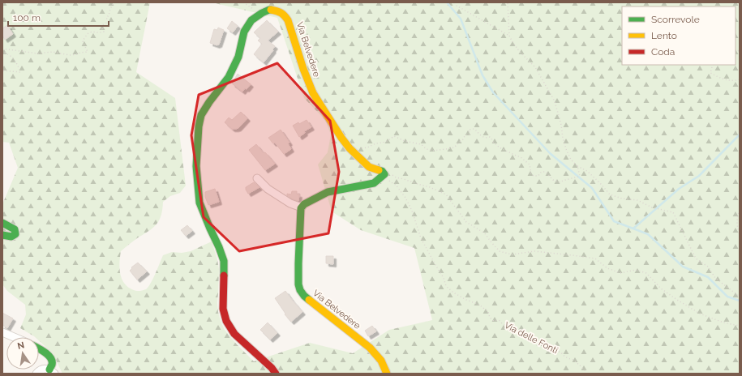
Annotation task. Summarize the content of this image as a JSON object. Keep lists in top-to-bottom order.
{
  "streets": {
    "street": ["Via Belvedere"],
    "path": ["Via delle Fonti"]
  },
  "legend": ["Scorrevole", "Lento", "Coda"],
  "scale_bar": "100 m",
  "north": "top"
}
